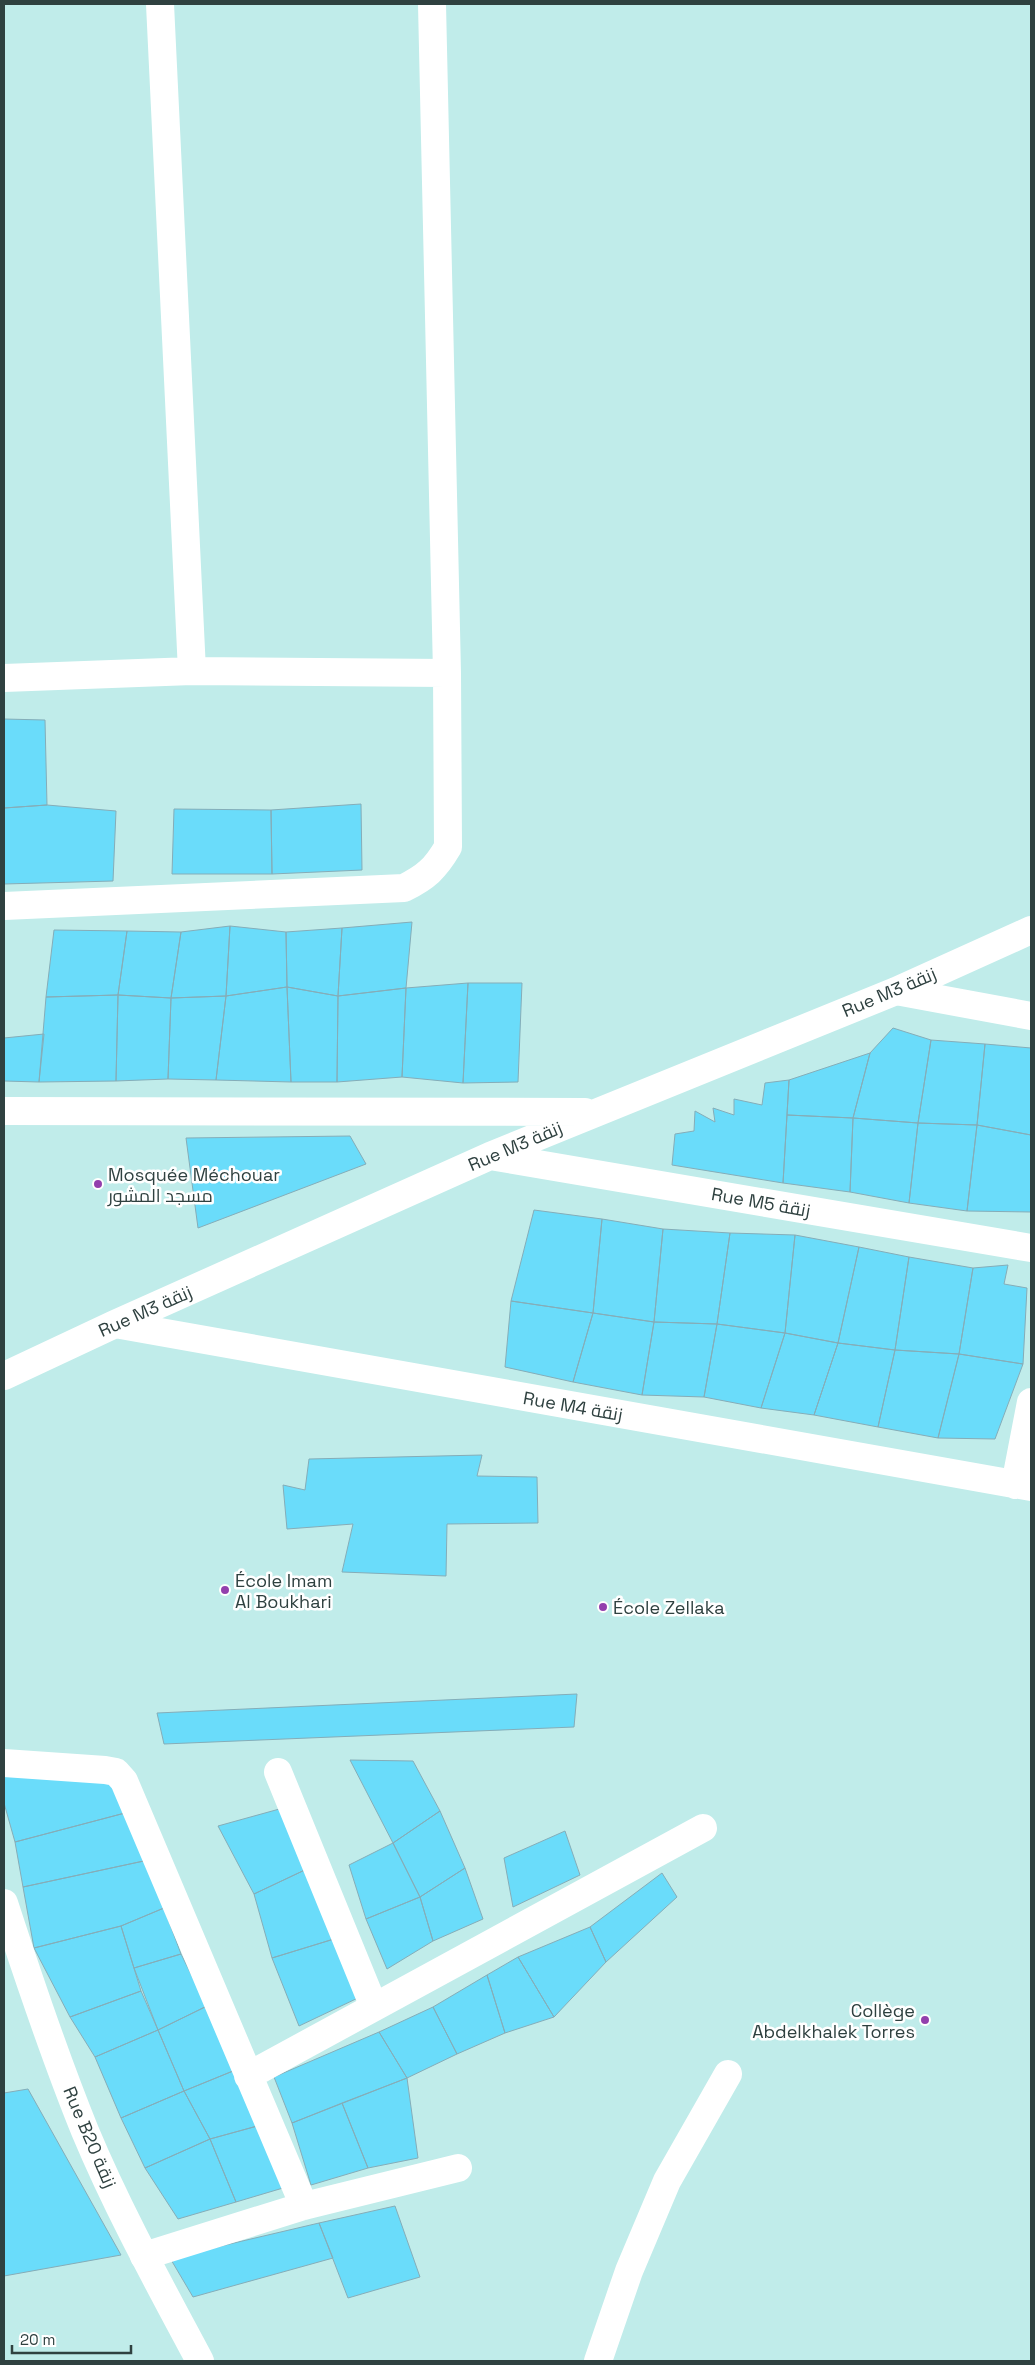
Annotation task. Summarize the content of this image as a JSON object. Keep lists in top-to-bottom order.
{
  "streets": {
    "street": [
      "Rue M3 زنقة",
      "Rue M5 زنقة",
      "Rue M4 زنقة",
      "Rue B20 زنقة"
    ]
  },
  "crossings": [
    ["Rue M3 زنقة", "Rue M5 زنقة"],
    ["Rue M3 زنقة", "Rue M4 زنقة"]
  ],
  "places": [
    "Mosquée Méchouar مسجد المشور",
    "École Imam Al Boukhari",
    "École Zellaka",
    "Collège Abdelkhalek Torres"
  ],
  "scale_bar": "20 m"
}
